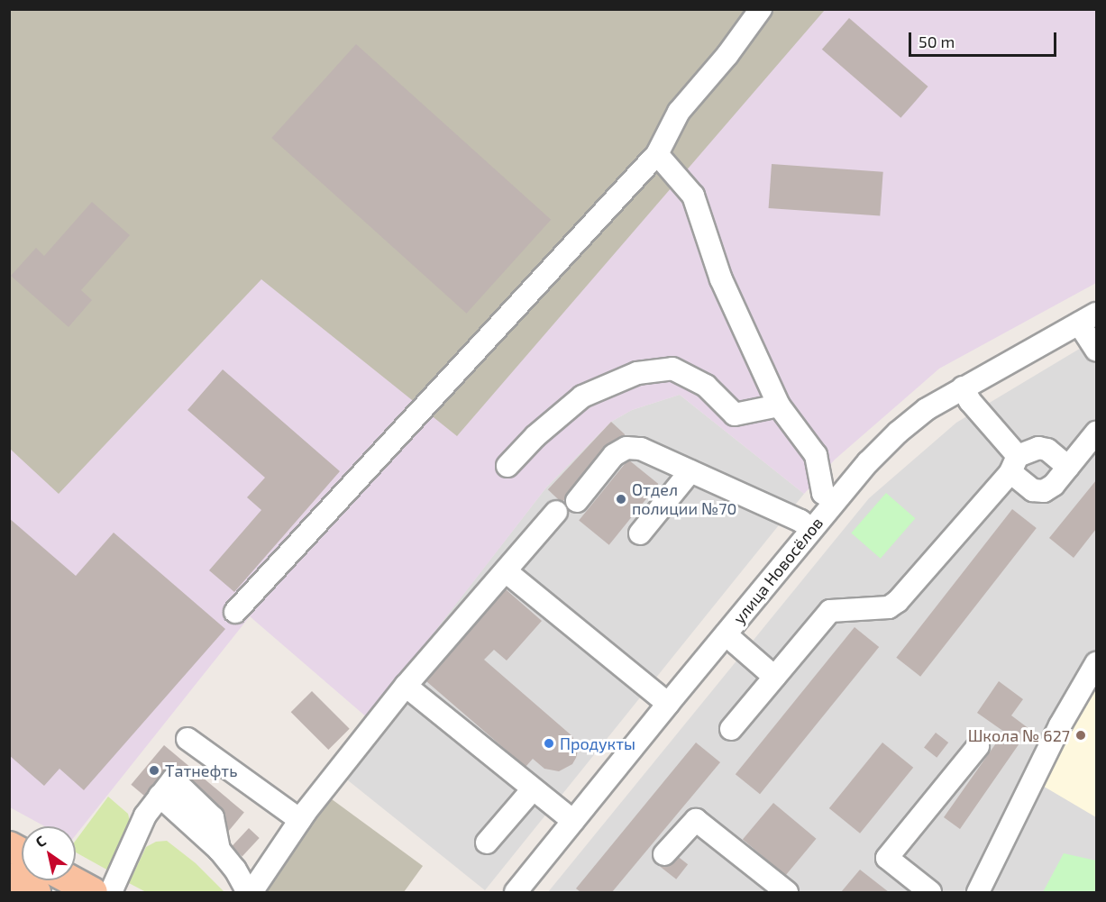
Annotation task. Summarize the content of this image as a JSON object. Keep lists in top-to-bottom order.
{
  "streets": {
    "street": ["улица Новосёлов"]
  },
  "places": [
    "Отдел полиции №70",
    "Школа № 627",
    "Продукты",
    "Татнефть"
  ],
  "scale_bar": "50 m",
  "north": "top left"
}
